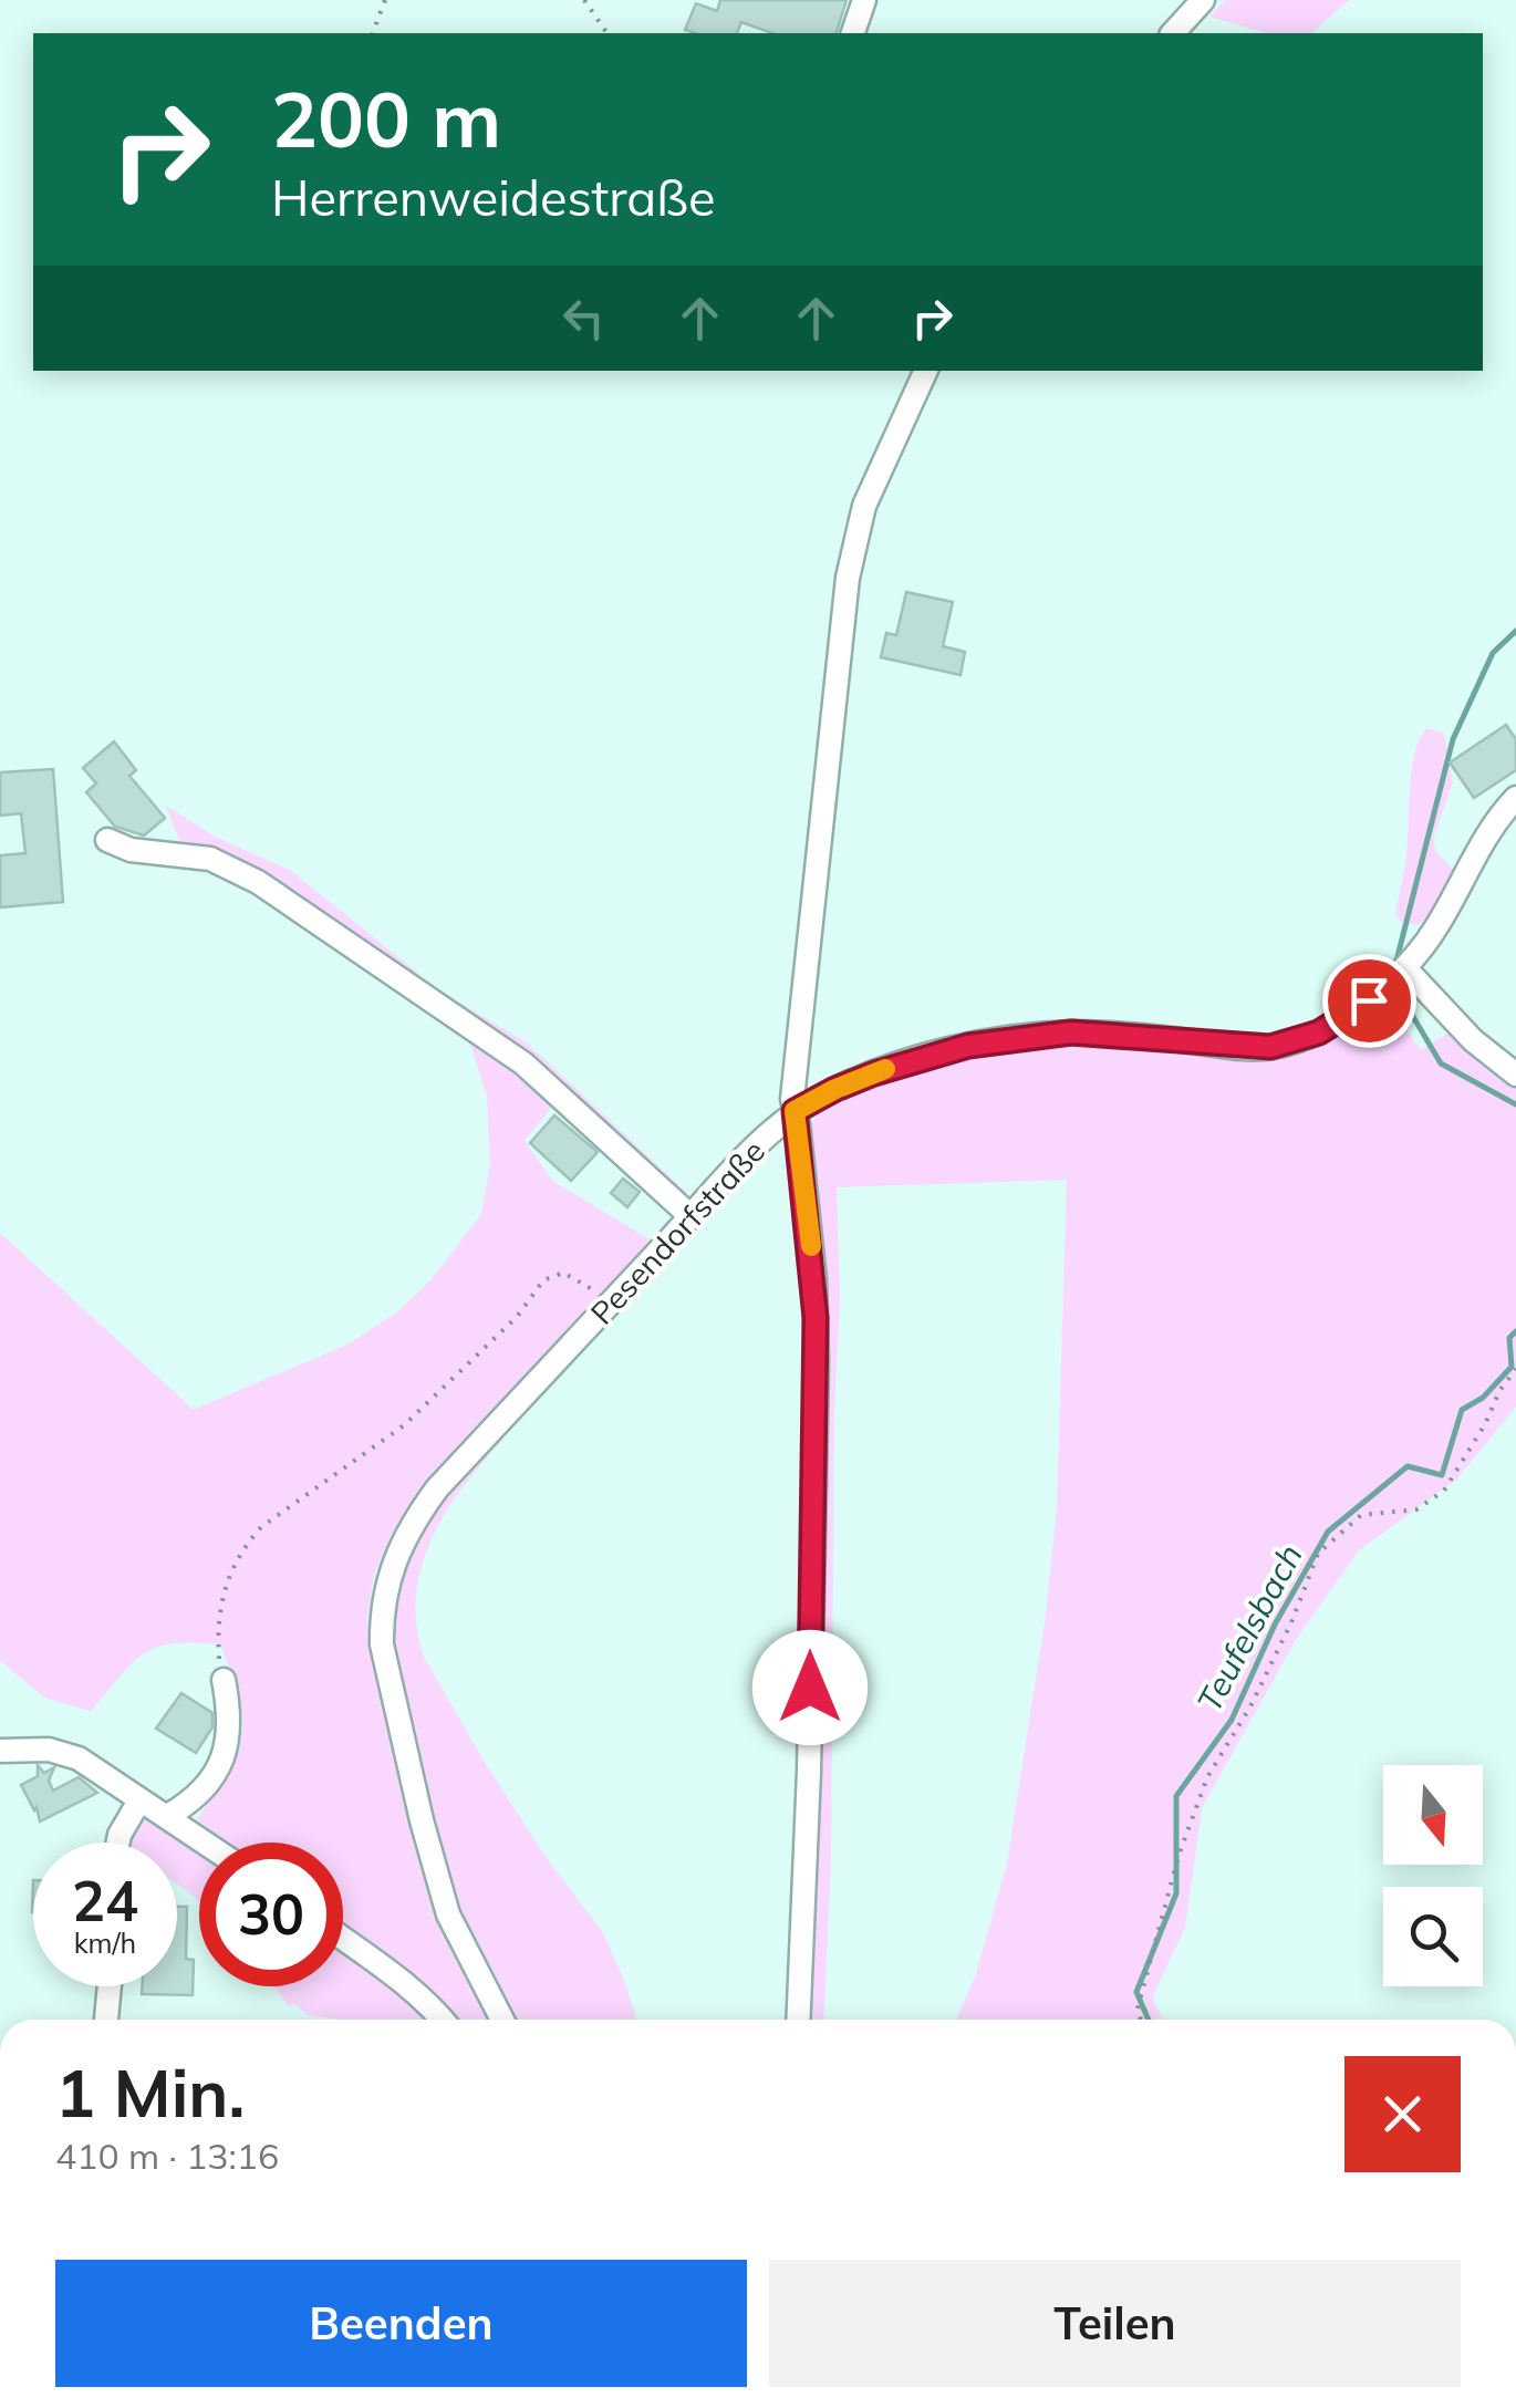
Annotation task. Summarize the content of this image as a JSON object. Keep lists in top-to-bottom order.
{
  "streets": {
    "street": ["Pesendorfstraße"]
  },
  "water": ["Teufelsbach"],
  "north": "bottom",
  "page": {
    "turn": ["200 m", "Herrenweidestraße"],
    "speed": "24 km/h",
    "limit": "30",
    "heading": ["1 Min.", "410 m · 13:16"],
    "buttons": ["Beenden", "Teilen"]
  }
}
